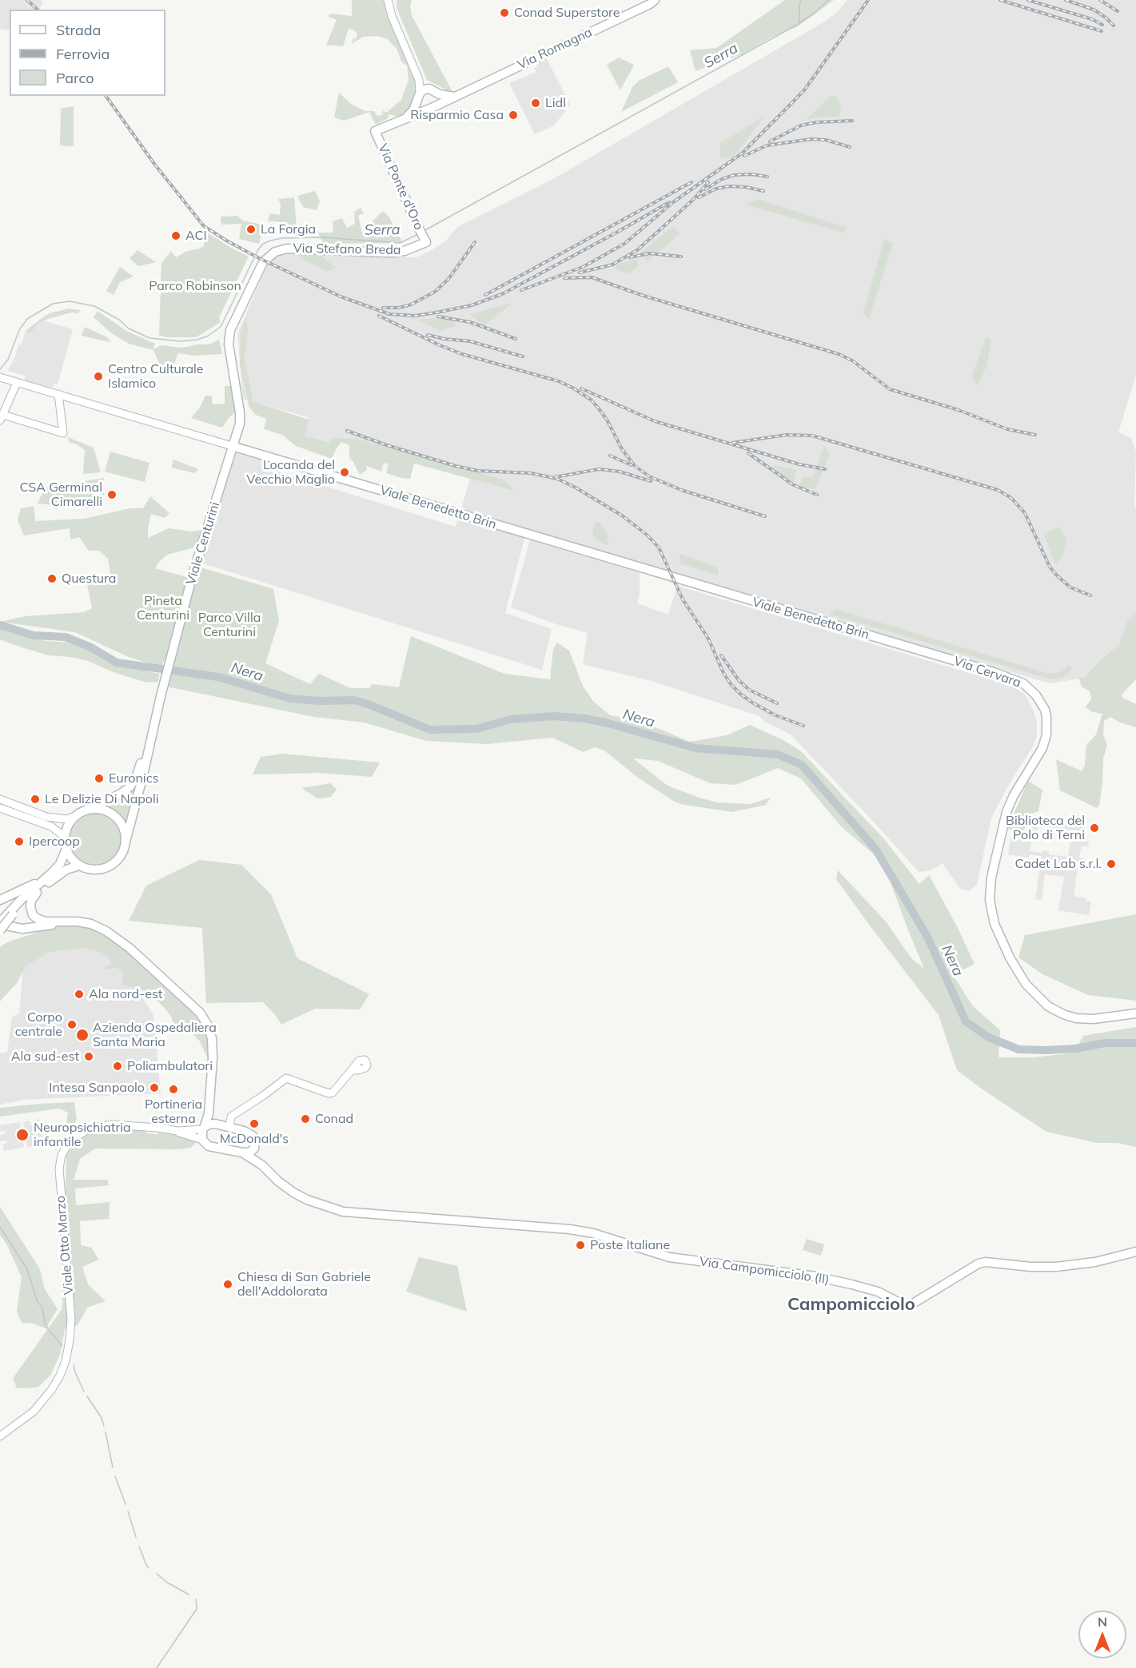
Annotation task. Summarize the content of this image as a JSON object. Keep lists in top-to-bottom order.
{
  "streets": {
    "main road": [
      "Via Romagna",
      "Via Ponte d'Oro",
      "Via Stefano Breda",
      "Viale Benedetto Brin",
      "Viale Centurini",
      "Via Cervara",
      "Via Campomicciolo (II)"
    ],
    "street": ["Viale Otto Marzo"]
  },
  "crossings": [
    ["Via Romagna", "Via Ponte d'Oro"],
    ["Via Ponte d'Oro", "Via Stefano Breda"],
    ["Via Stefano Breda", "Viale Benedetto Brin"],
    ["Via Stefano Breda", "Viale Centurini"],
    ["Viale Benedetto Brin", "Viale Centurini"],
    ["Viale Benedetto Brin", "Via Cervara"]
  ],
  "districts": ["Campomicciolo"],
  "water": ["Serra", "Nera"],
  "parks": ["Parco Robinson", "Pineta Centurini", "Parco Villa Centurini"],
  "places": [
    "Conad Superstore",
    "Lidl",
    "Risparmio Casa",
    "La Forgia",
    "ACI",
    "Centro Culturale Islamico",
    "Locanda del Vecchio Maglio",
    "CSA Germinal Cimarelli",
    "Questura",
    "Euronics",
    "Le Delizie Di Napoli",
    "Biblioteca del Polo di Terni",
    "Ipercoop",
    "Cadet Lab s.r.l.",
    "Ala nord-est",
    "Corpo centrale",
    "Azienda Ospedaliera Santa Maria",
    "Ala sud-est",
    "Poliambulatori",
    "Intesa Sanpaolo",
    "Portineria esterna",
    "Conad",
    "McDonald's",
    "Neuropsichiatria infantile",
    "Poste Italiane",
    "Chiesa di San Gabriele dell'Addolorata"
  ],
  "legend": ["Strada", "Ferrovia", "Parco"],
  "north": "top"
}
